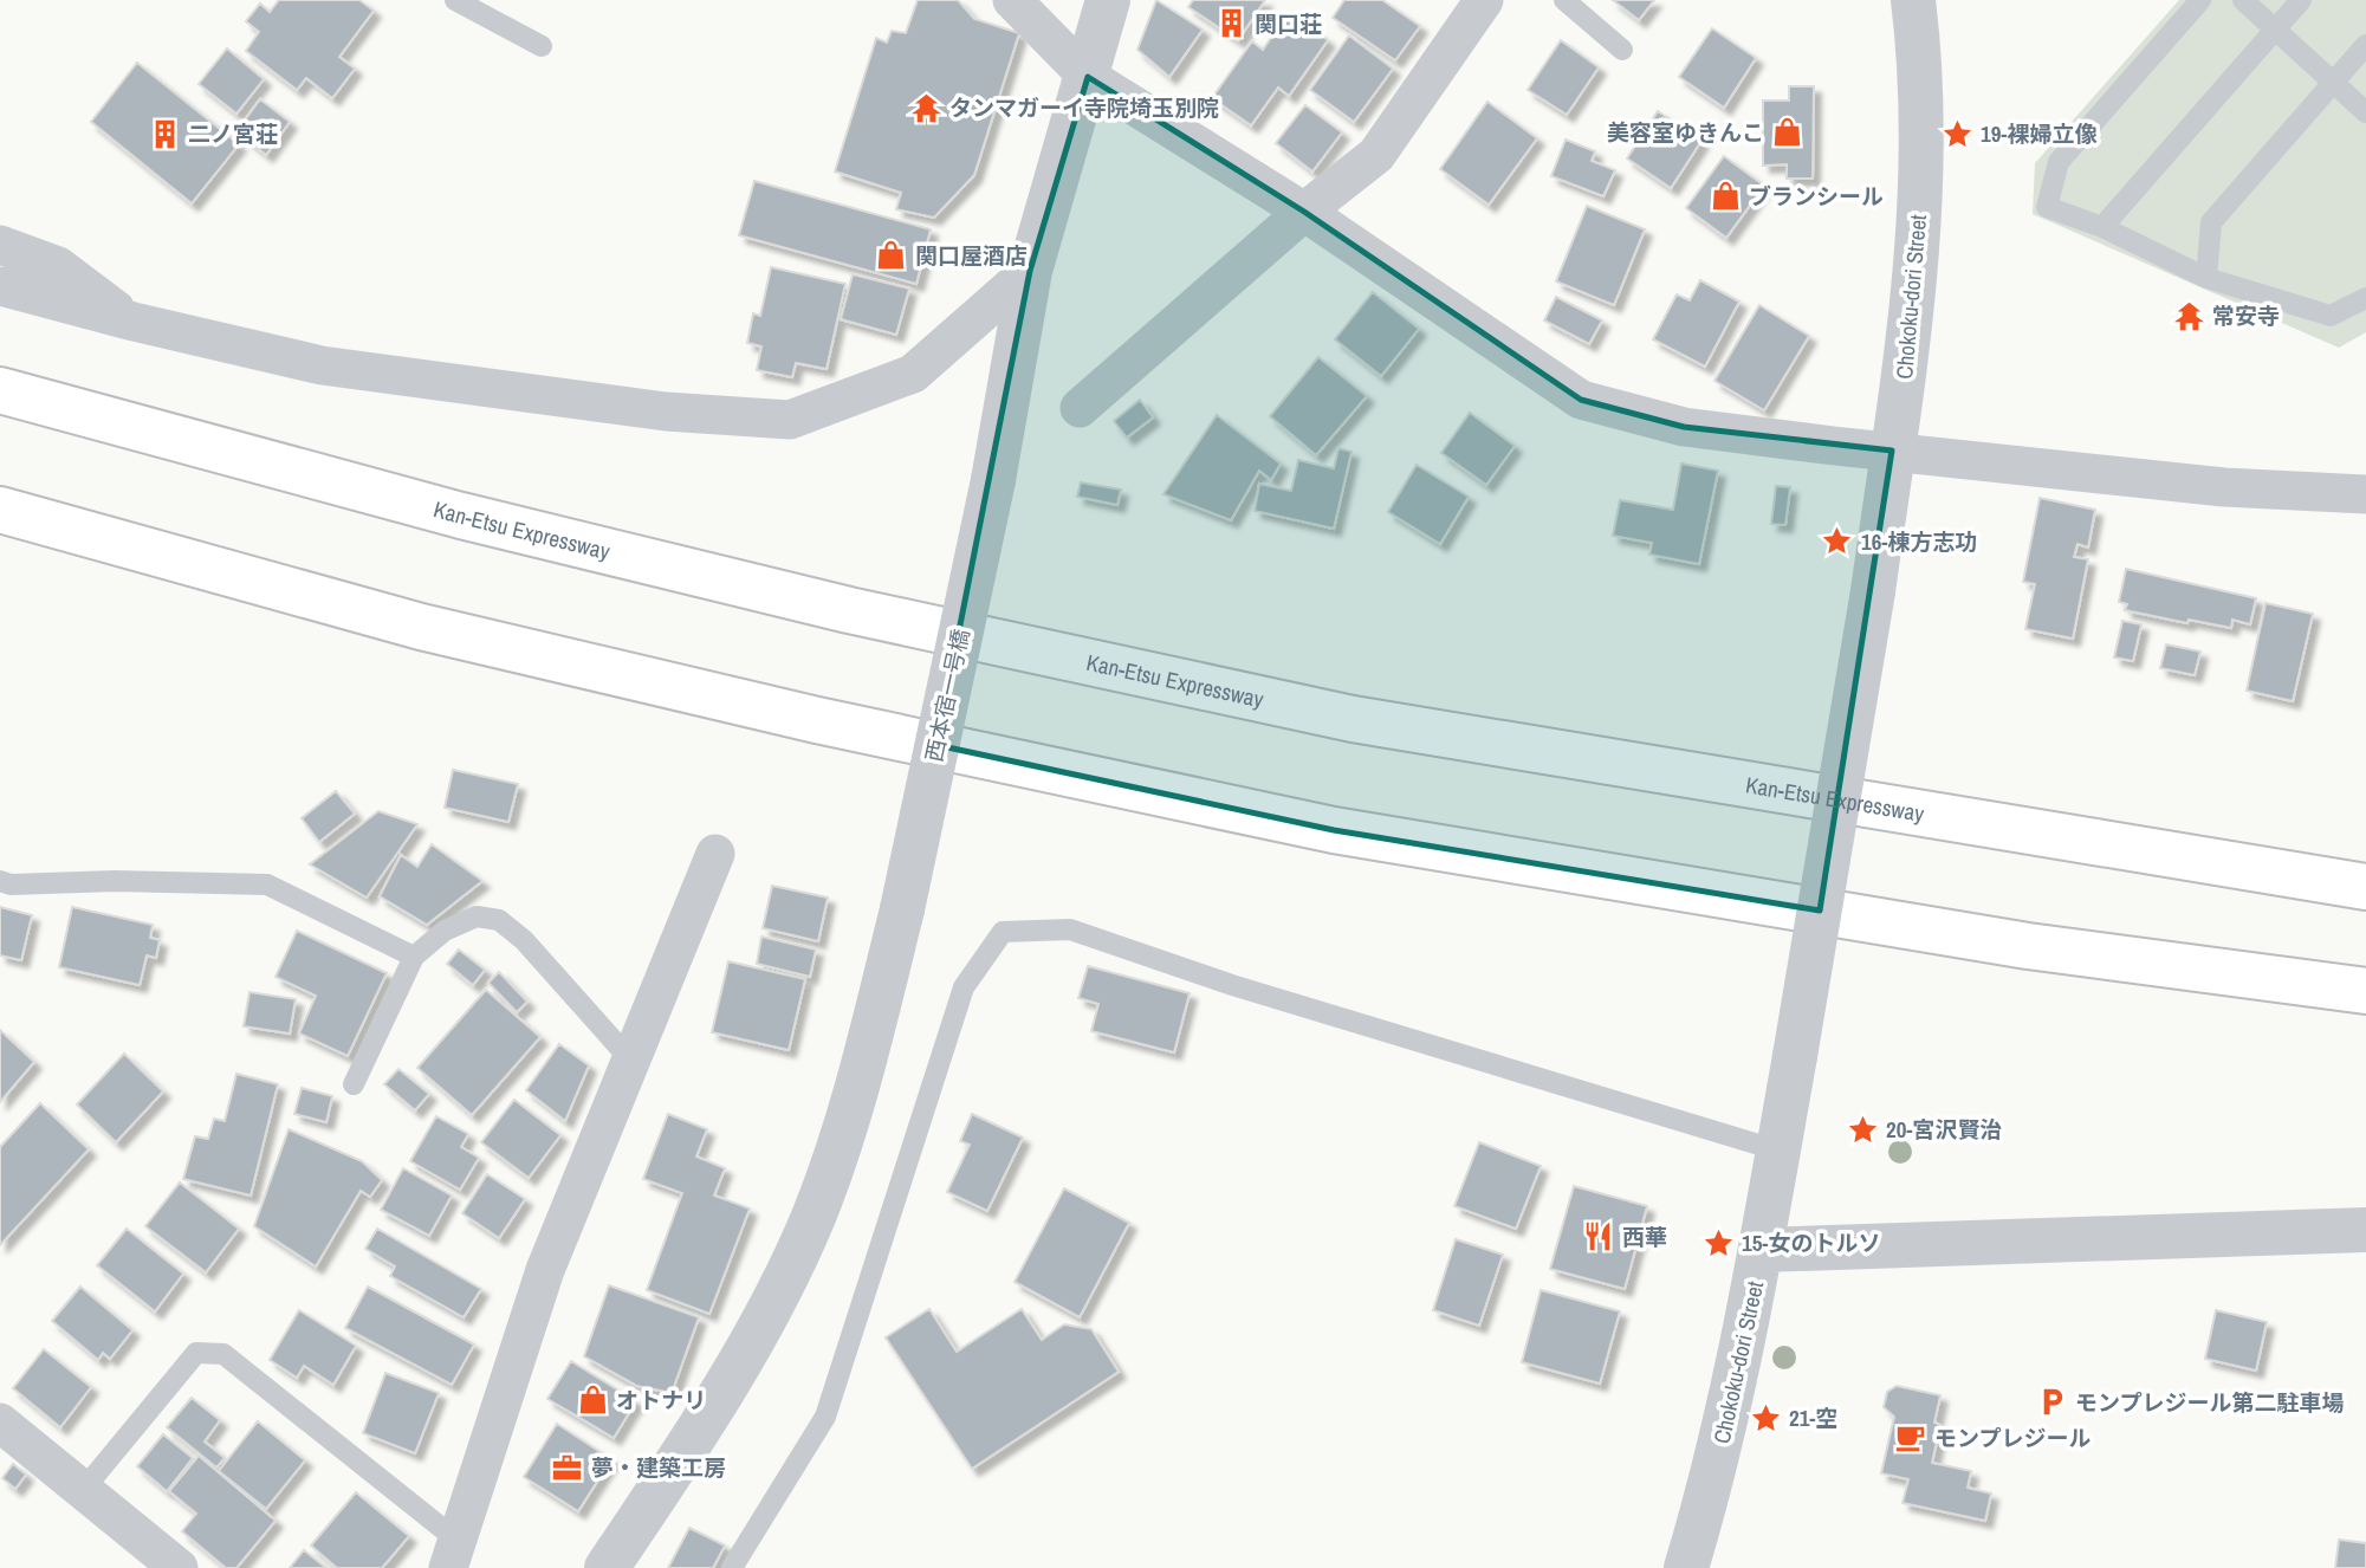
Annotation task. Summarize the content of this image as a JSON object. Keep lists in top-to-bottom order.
{
  "streets": {
    "highway": ["Kan-Etsu Expressway"],
    "street": ["Chokoku-dori Street", "西本宿一号橋"]
  },
  "places": {
    "building": ["関口荘", "二ノ宮荘"],
    "temple": ["タンマガーイ寺院埼玉別院", "常安寺"],
    "shop": [
      "美容室ゆきんこ",
      "ブランシール",
      "関口屋酒店",
      "オトナリ"
    ],
    "place": [
      "19-裸婦立像",
      "16-棟方志功",
      "20-宮沢賢治",
      "15-女のトルソ",
      "21-空"
    ],
    "restaurant": ["西華"],
    "parking": ["モンプレジール第二駐車場"],
    "cafe": ["モンプレジール"],
    "office": ["夢・建築工房"]
  }
}
